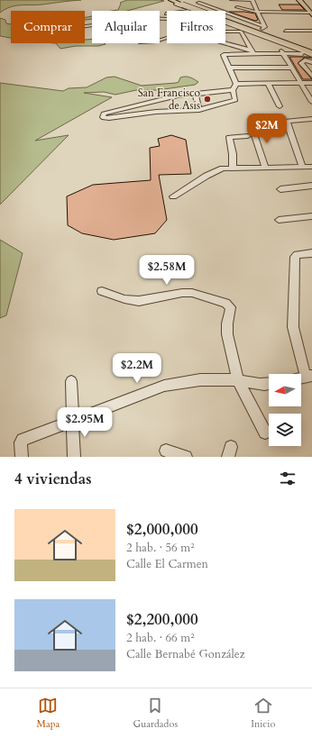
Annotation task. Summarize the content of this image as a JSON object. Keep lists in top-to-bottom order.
{
  "places": ["San Francisco de Asis"],
  "north": "left",
  "page": {
    "chip": ["Comprar", "Alquilar", "Filtros"],
    "price": [
      "$2M",
      "$2.58M",
      "$2.2M",
      "$2.95M"
    ],
    "heading": "4 viviendas",
    "list": [
      {
        "name": "$2,000,000",
        "note": "2 hab. · 56 m² · Calle El Carmen"
      },
      {
        "name": "$2,200,000",
        "note": "2 hab. · 66 m² · Calle Bernabé González"
      }
    ],
    "tabs": ["Mapa", "Guardados", "Inicio"]
  }
}
